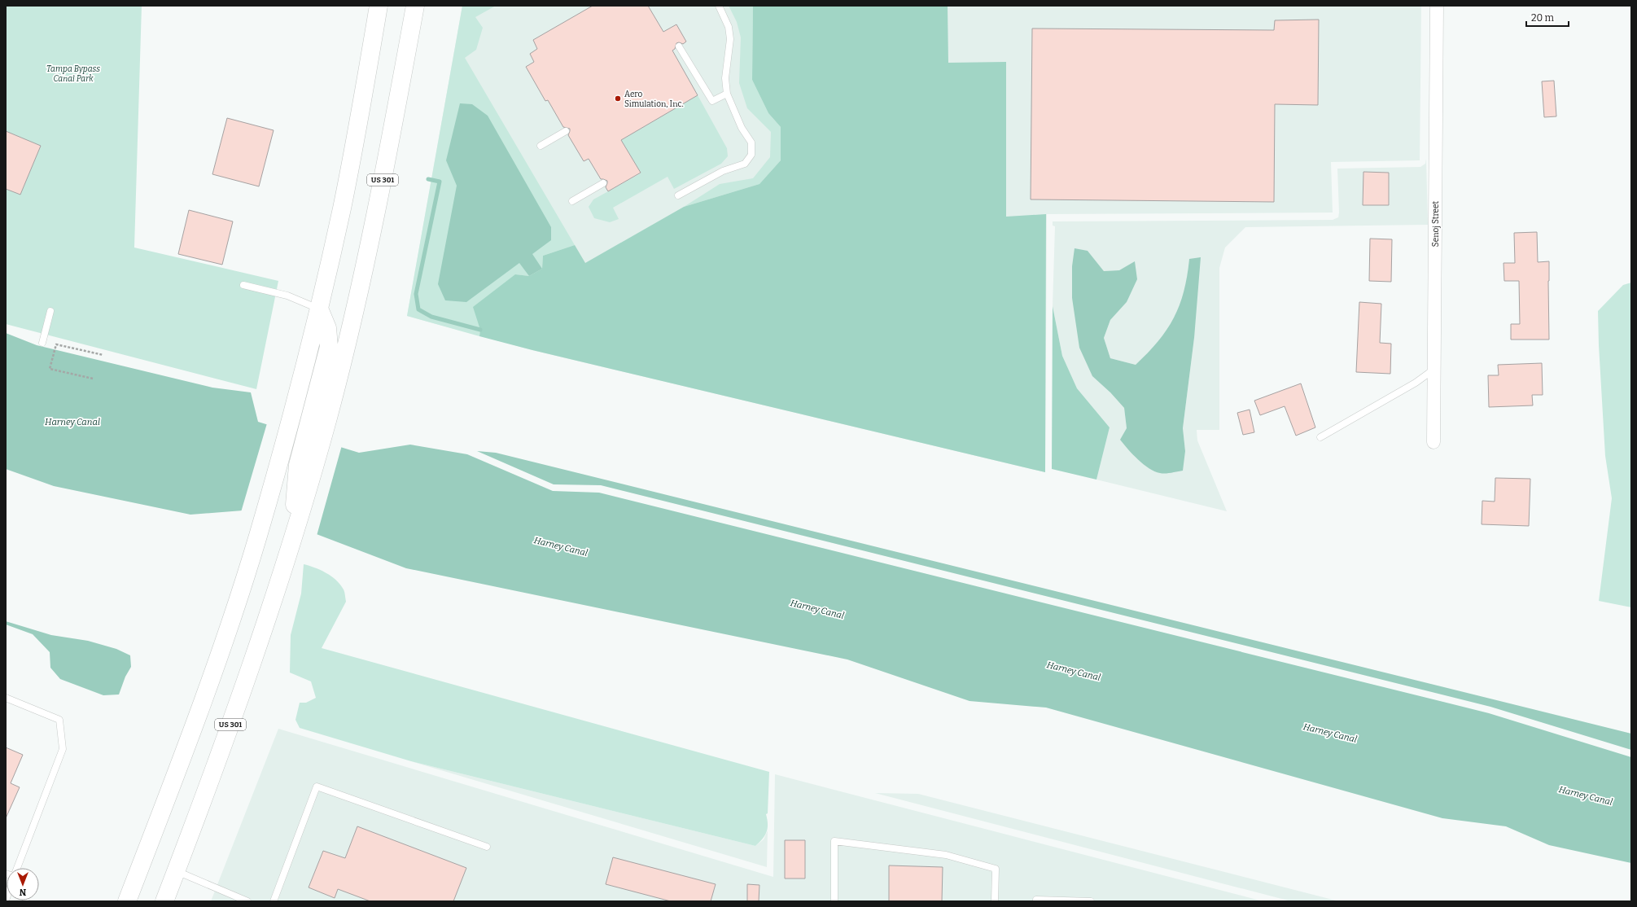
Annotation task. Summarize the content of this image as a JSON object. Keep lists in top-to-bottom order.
{
  "streets": {
    "main road": ["US 301"],
    "street": ["Senoj Street"]
  },
  "water": ["Harney Canal"],
  "parks": ["Tampa Bypass Canal Park"],
  "places": ["Aero Simulation, Inc."],
  "scale_bar": "20 m",
  "north": "bottom"
}
